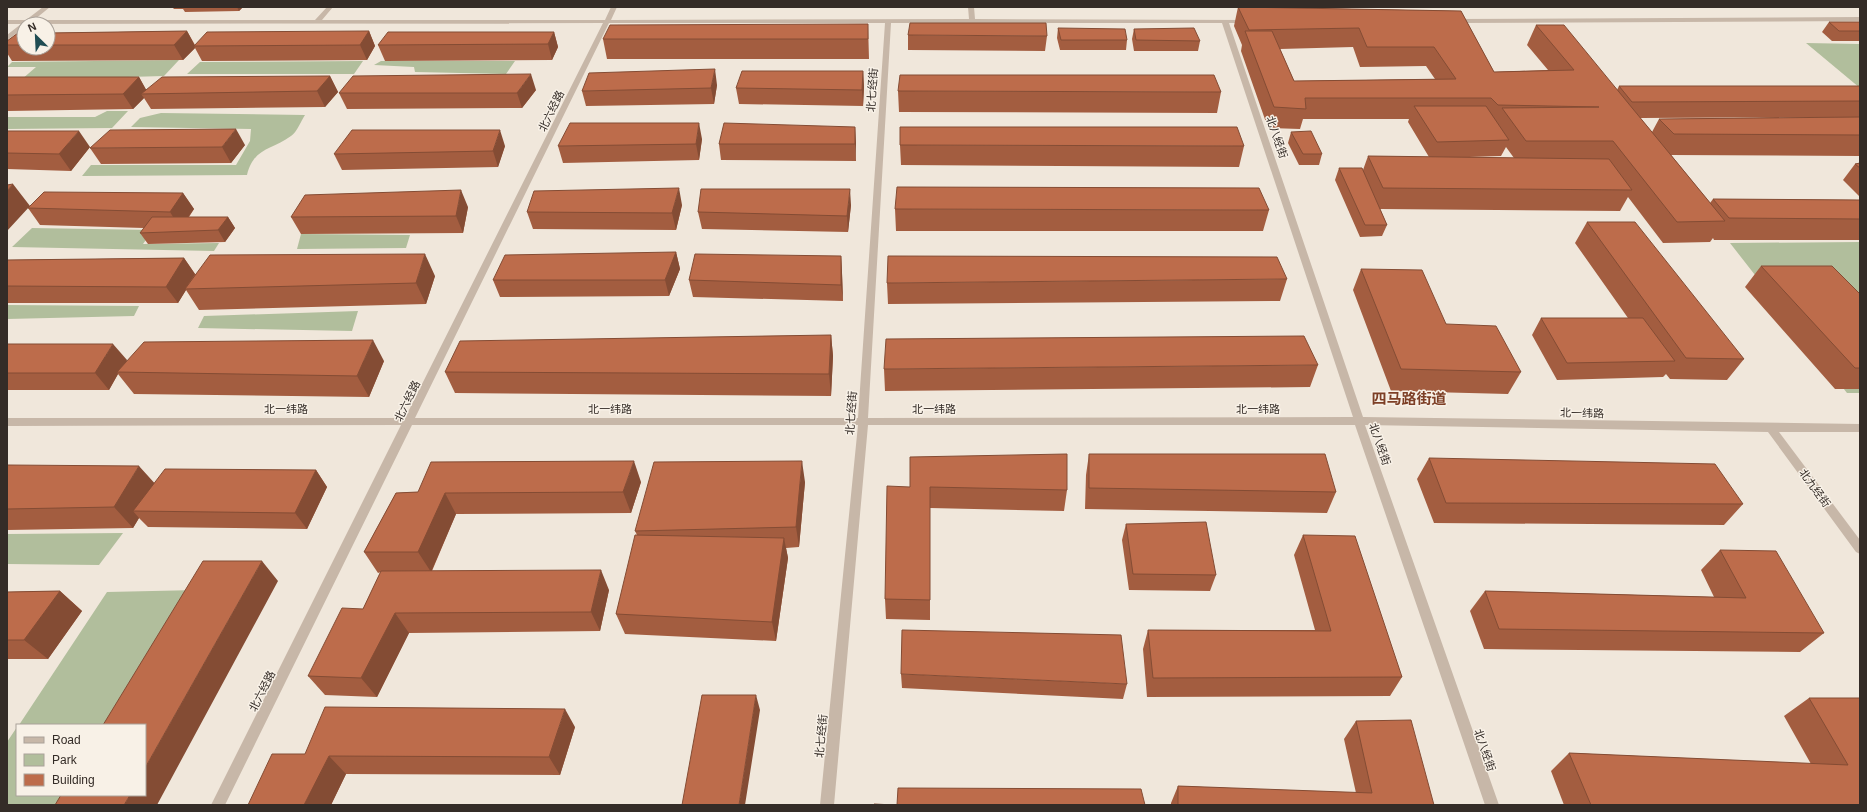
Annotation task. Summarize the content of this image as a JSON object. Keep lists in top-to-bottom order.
{
  "streets": {
    "street": [
      "北七经街",
      "北六经路",
      "北八经街",
      "北一纬路",
      "北九经街"
    ]
  },
  "crossings": [
    ["北七经街", "北一纬路"],
    ["北六经路", "北一纬路"],
    ["北八经街", "北一纬路"],
    ["北一纬路", "北九经街"]
  ],
  "districts": ["四马路街道"],
  "legend": ["Road", "Park", "Building"],
  "north": "top left"
}
